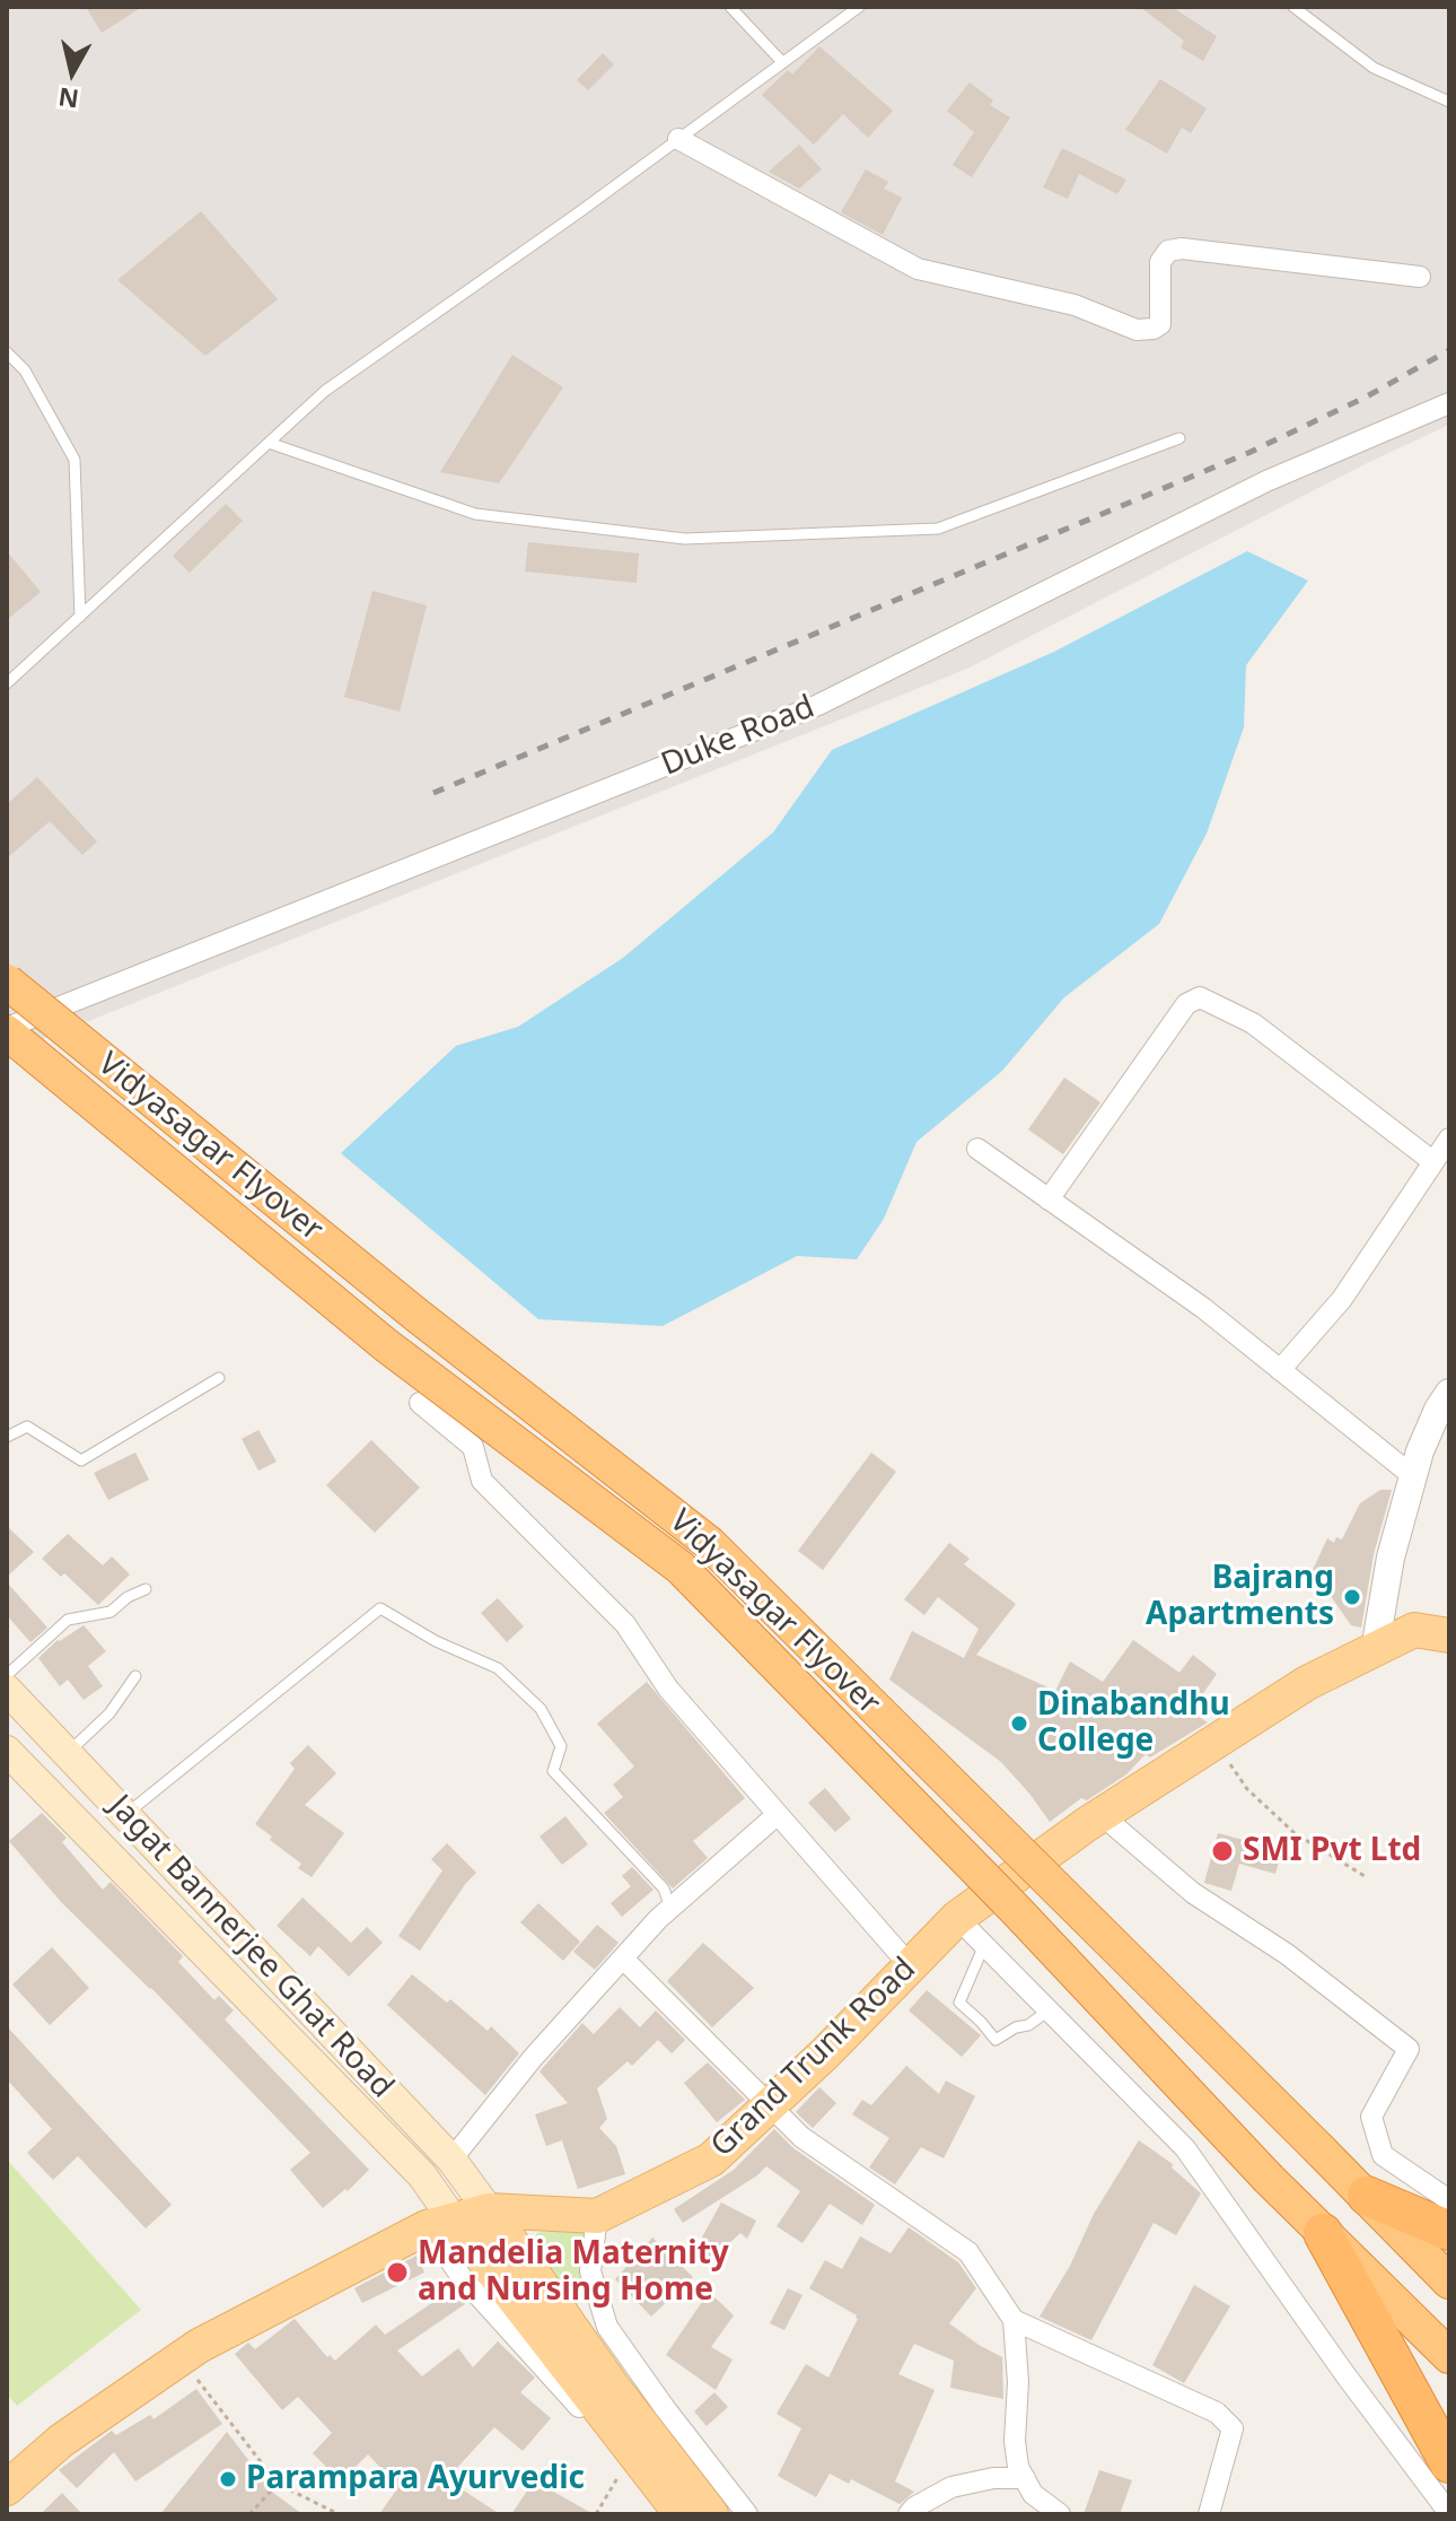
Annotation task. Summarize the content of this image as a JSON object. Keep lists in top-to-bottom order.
{
  "streets": {
    "highway": ["Vidyasagar Flyover"],
    "main road": ["Jagat Bannerjee Ghat Road", "Grand Trunk Road"],
    "street": ["Duke Road"]
  },
  "crossings": [
    ["Duke Road", "Vidyasagar Flyover"],
    ["Jagat Bannerjee Ghat Road", "Grand Trunk Road"]
  ],
  "places": [
    "Bajrang Apartments",
    "Dinabandhu College",
    "SMI Pvt Ltd",
    "Mandelia Maternity and Nursing Home",
    "Parampara Ayurvedic"
  ],
  "north": "bottom"
}
